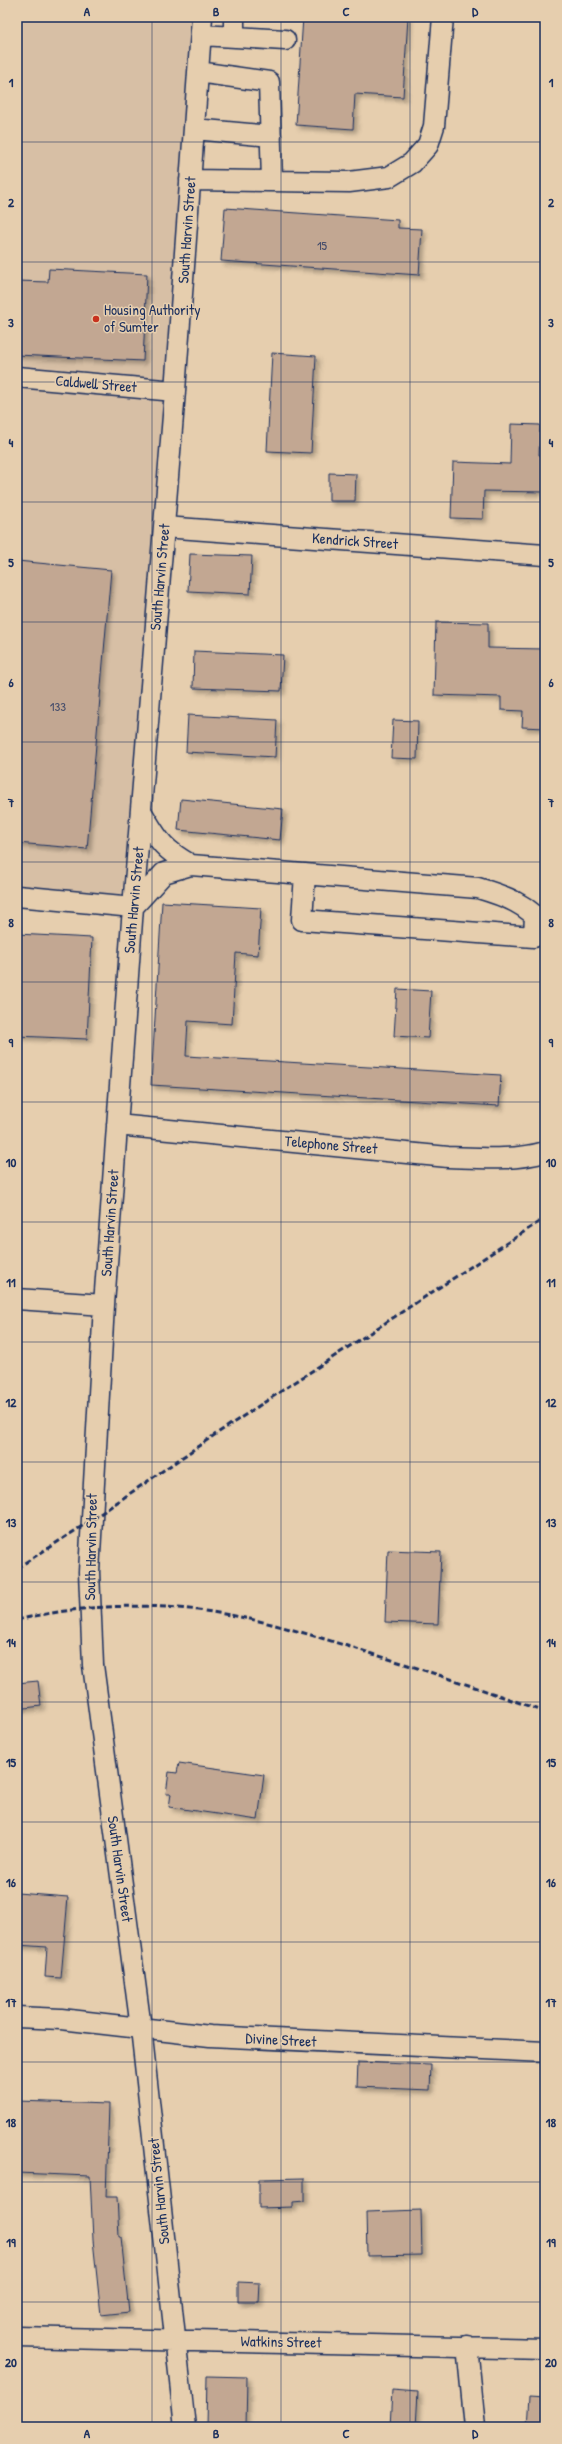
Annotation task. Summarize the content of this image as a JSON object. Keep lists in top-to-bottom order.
{
  "streets": {
    "street": [
      "South Harvin Street",
      "Caldwell Street",
      "Kendrick Street",
      "Telephone Street",
      "Divine Street",
      "Watkins Street"
    ]
  },
  "crossings": [
    ["South Harvin Street", "Caldwell Street"],
    ["South Harvin Street", "Kendrick Street"],
    ["South Harvin Street", "Telephone Street"],
    ["South Harvin Street", "Divine Street"],
    ["South Harvin Street", "Watkins Street"]
  ],
  "places": ["Housing Authority of Sumter"],
  "house_numbers": ["15", "133"],
  "grid": {
    "columns": [
      "A",
      "B",
      "C",
      "D"
    ],
    "rows": [
      "1",
      "2",
      "3",
      "4",
      "5",
      "6",
      "7",
      "8",
      "9",
      "10",
      "11",
      "12",
      "13",
      "14",
      "15",
      "16",
      "17",
      "18",
      "19",
      "20"
    ]
  }
}
